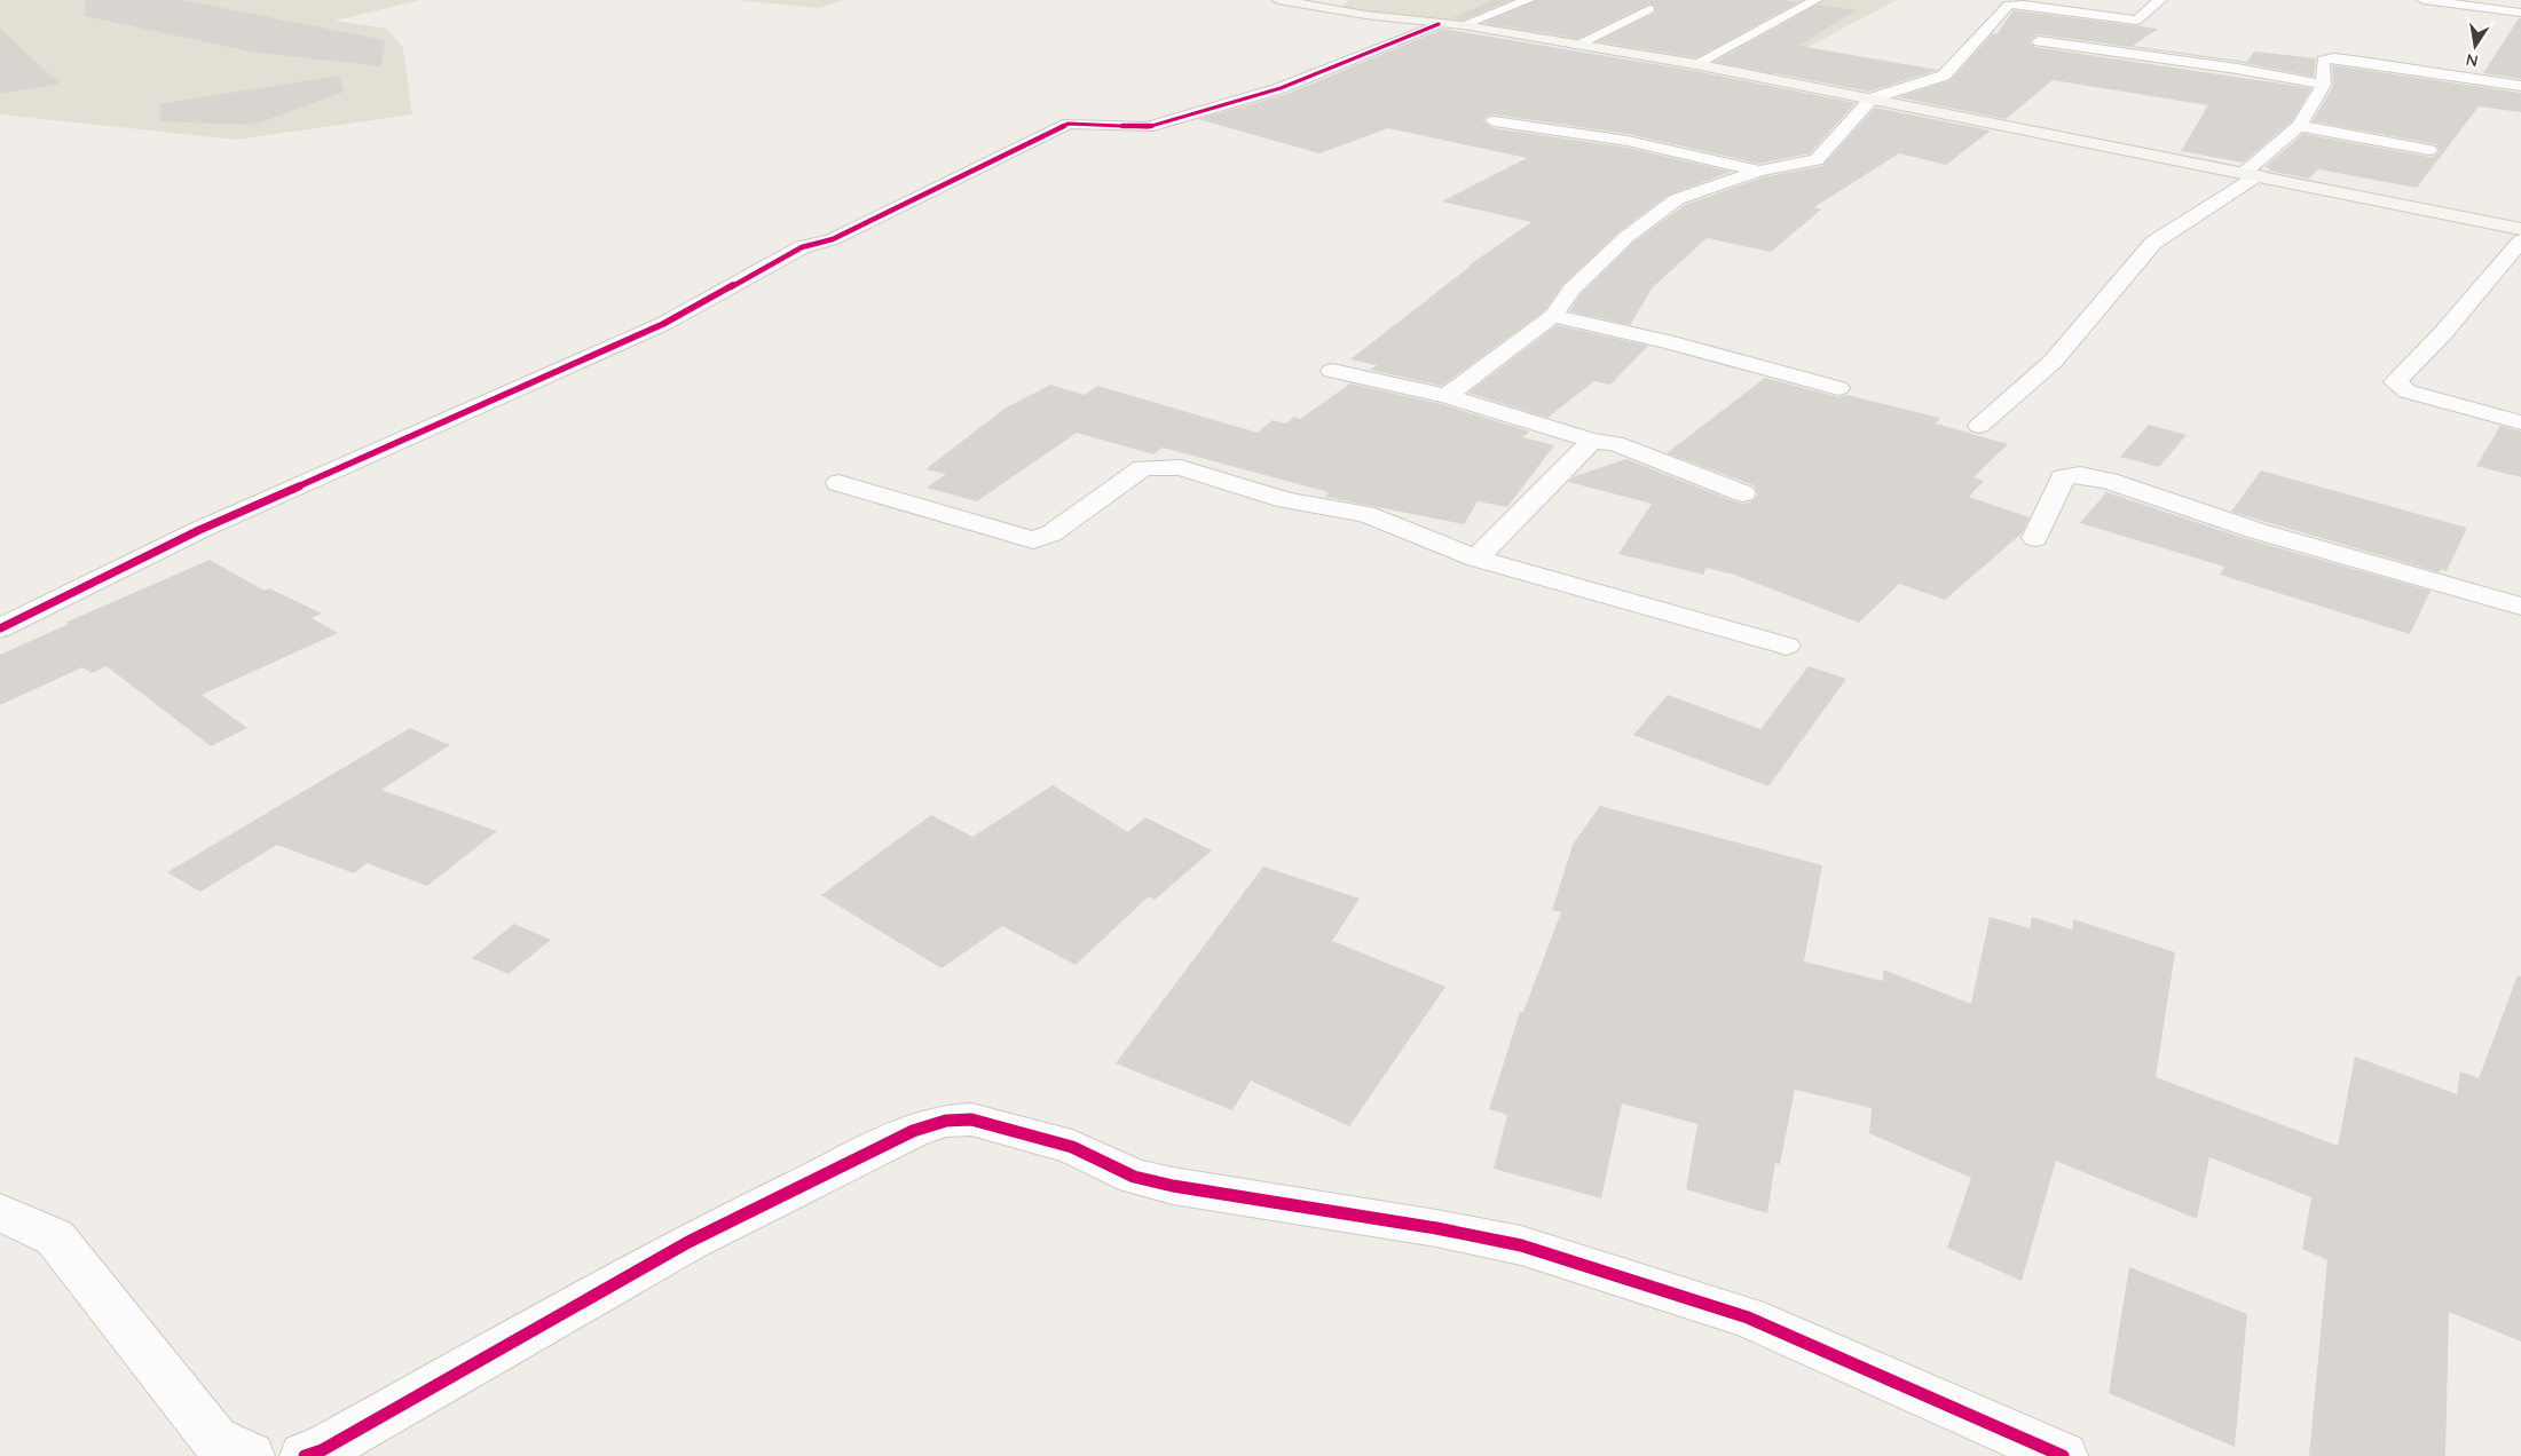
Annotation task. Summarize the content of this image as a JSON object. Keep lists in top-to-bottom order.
{
  "north": "bottom"
}
